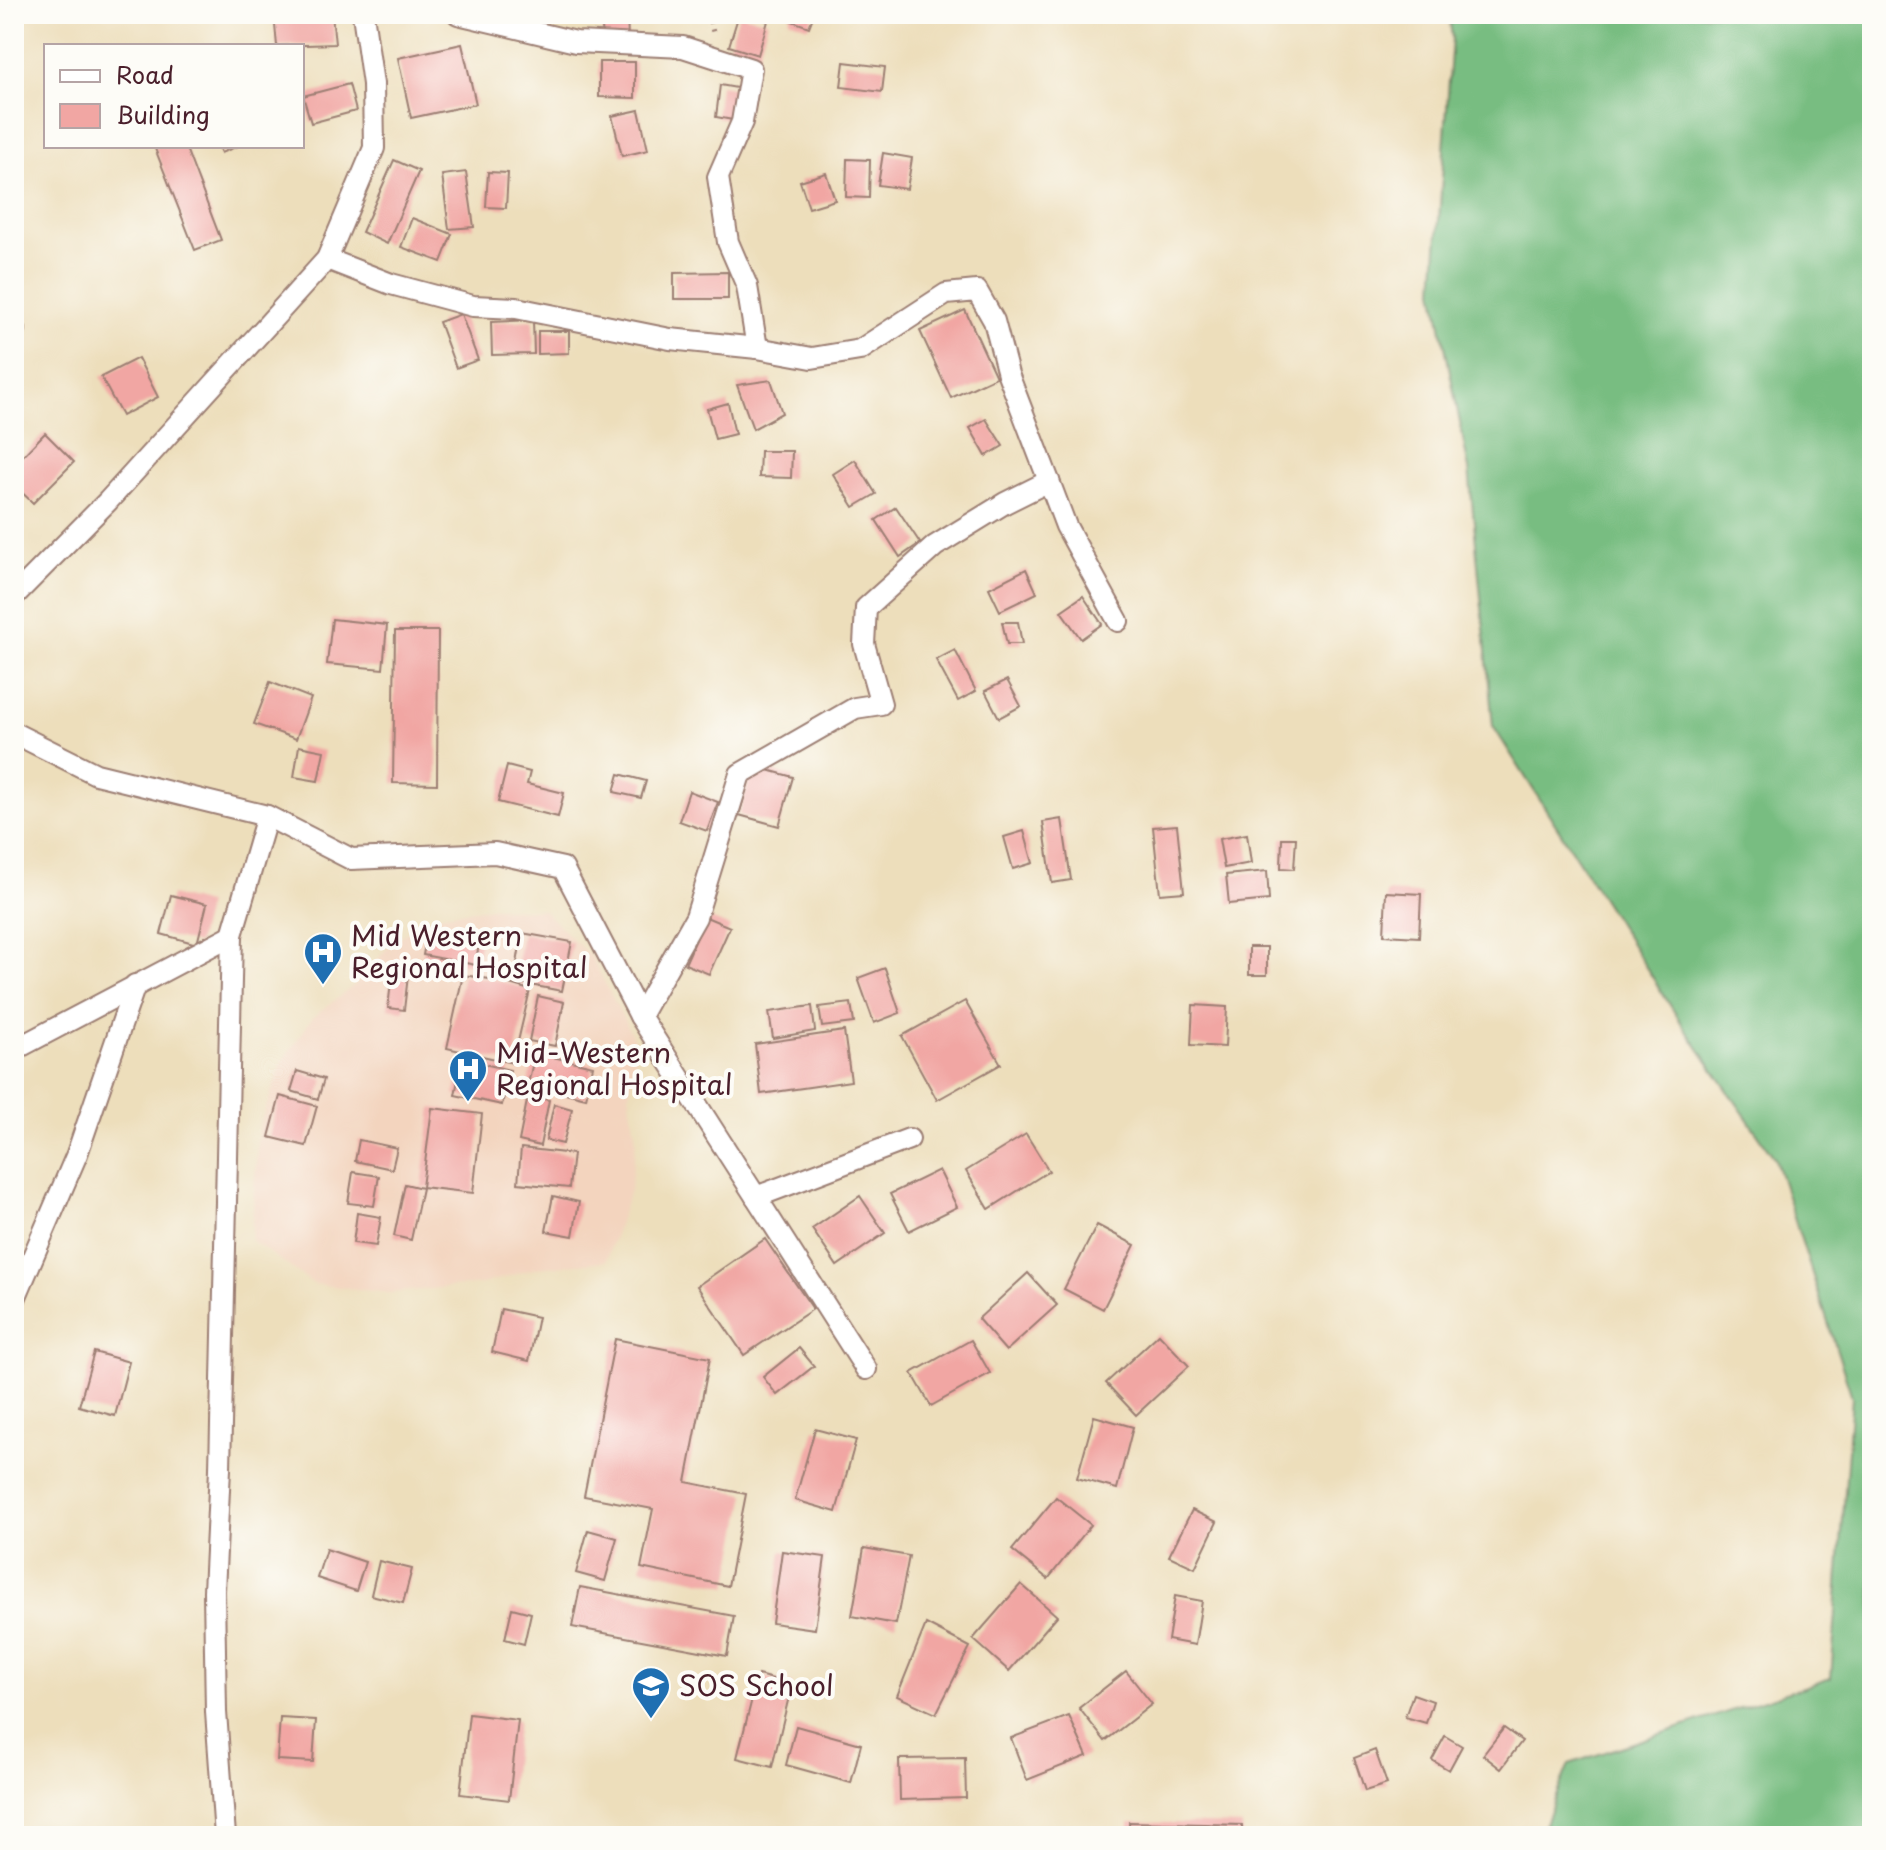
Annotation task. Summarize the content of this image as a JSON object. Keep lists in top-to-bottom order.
{
  "places": {
    "hospital": ["Mid Western Regional Hospital", "Mid-Western Regional Hospital"],
    "school or university": ["SOS School"]
  },
  "legend": ["Road", "Building"]
}
